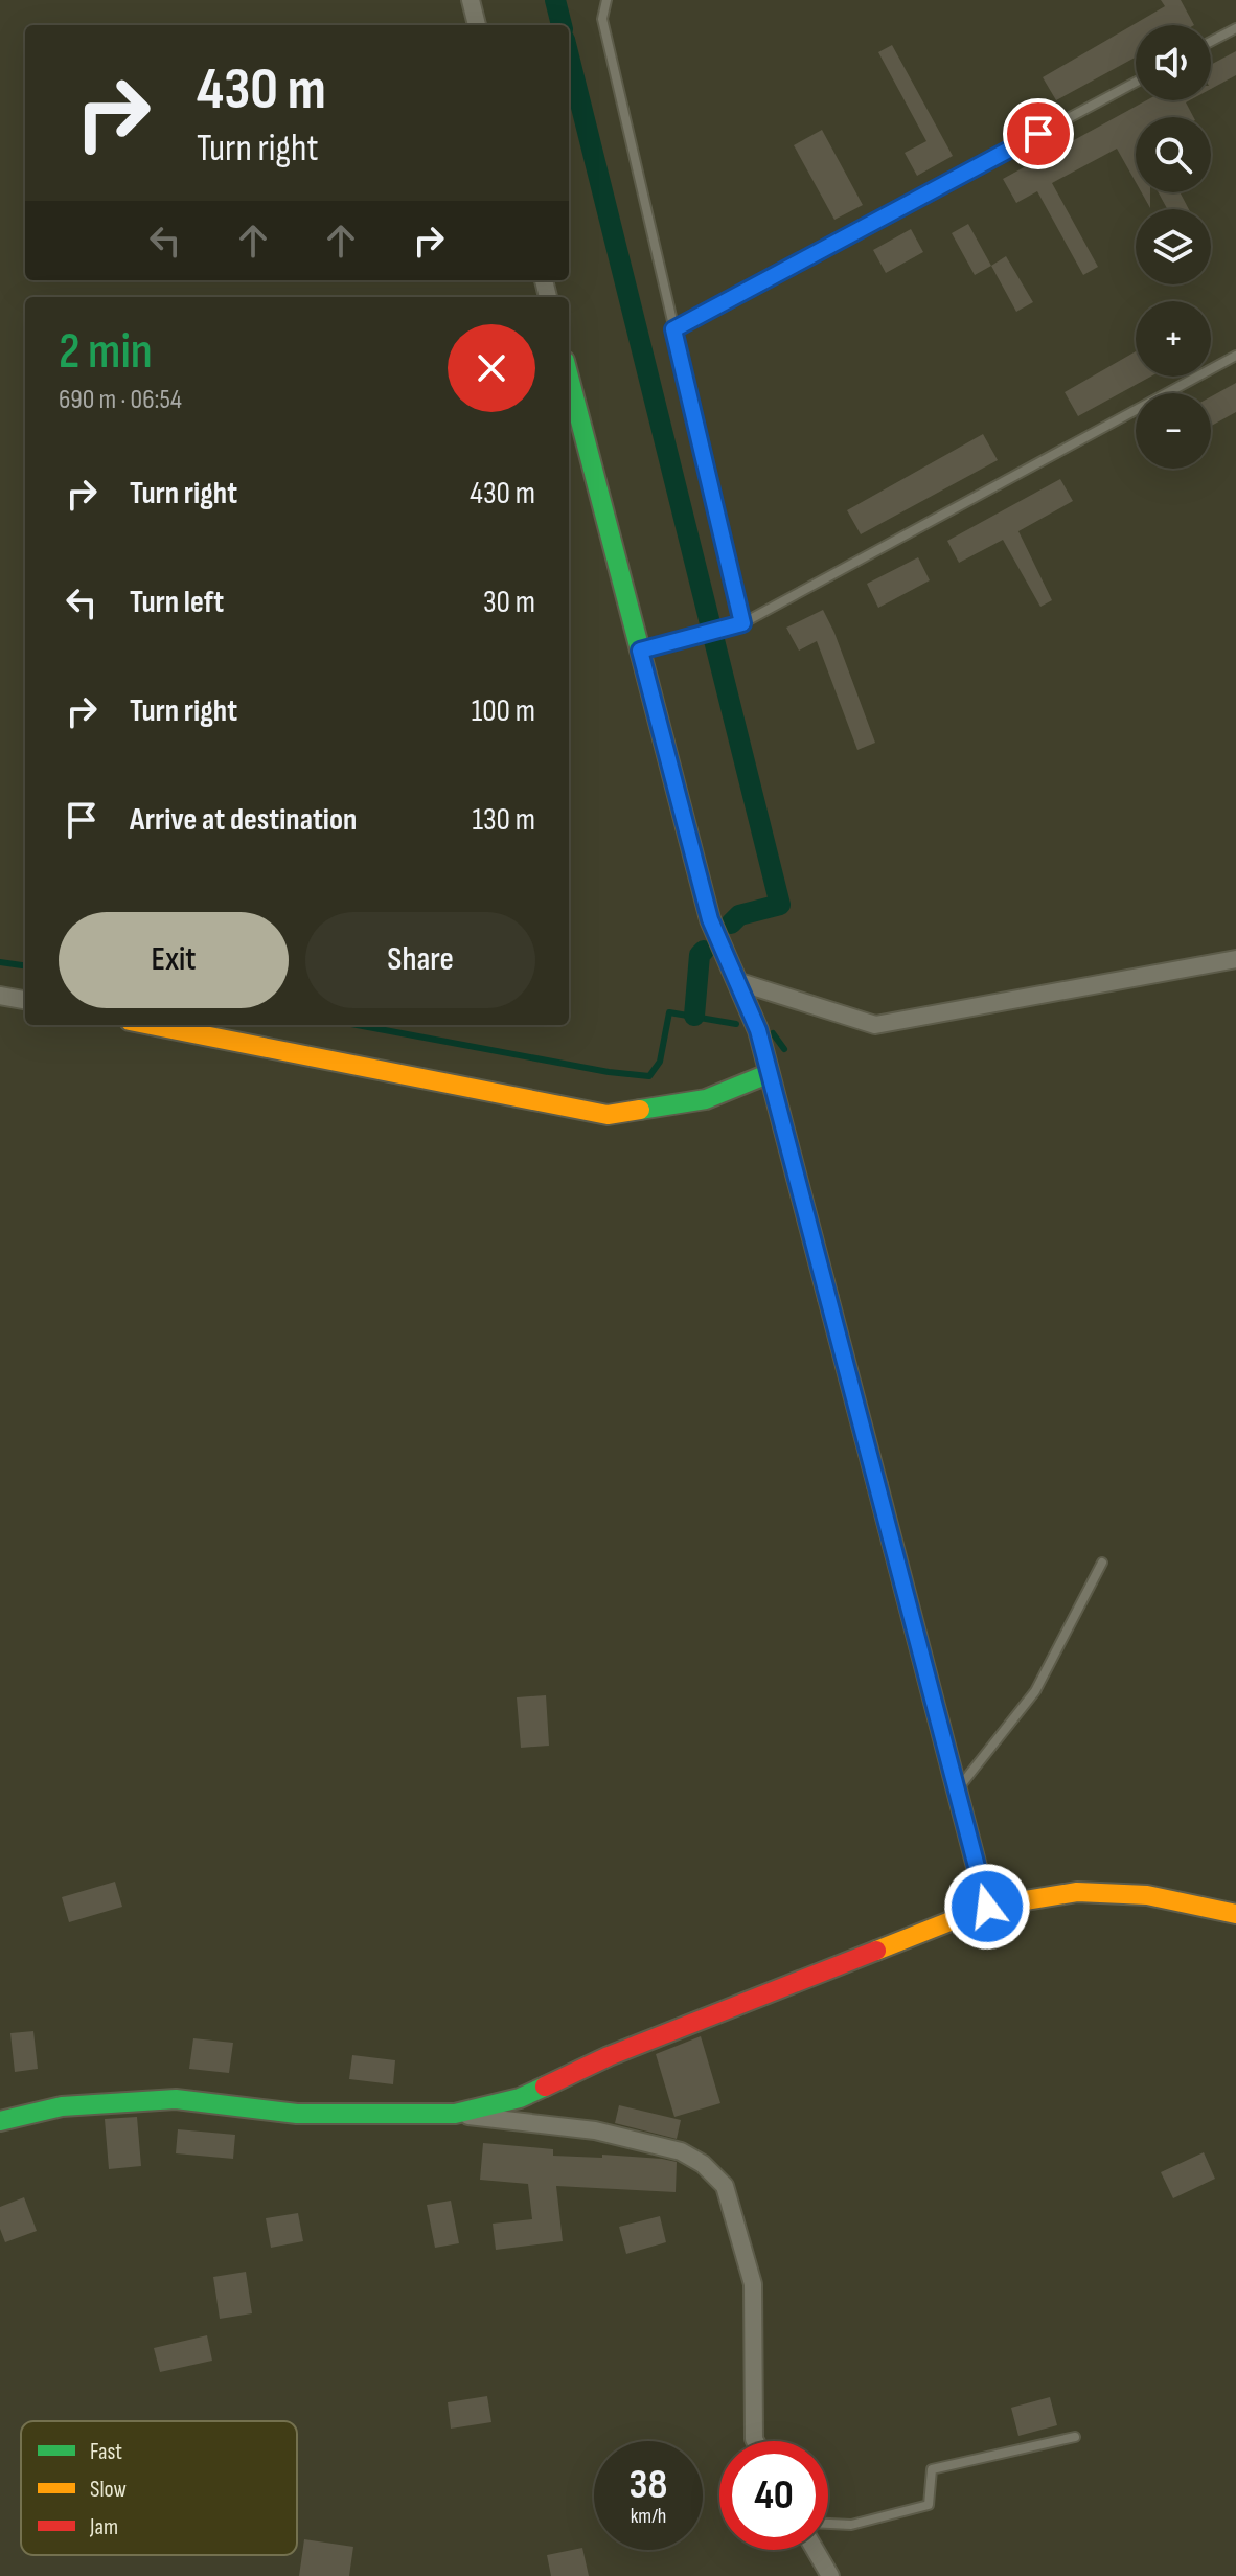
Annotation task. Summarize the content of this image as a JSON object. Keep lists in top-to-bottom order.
{
  "legend": ["Fast", "Slow", "Jam"],
  "page": {
    "map_buttons": ["+", "−"],
    "turn": ["430 m", "Turn right"],
    "heading": ["2 min", "690 m · 06:54"],
    "list": [
      {
        "name": "Turn right",
        "value": "430 m"
      },
      {
        "name": "Turn left",
        "value": "30 m"
      },
      {
        "name": "Turn right",
        "value": "100 m"
      },
      {
        "name": "Arrive at destination",
        "value": "130 m"
      }
    ],
    "buttons": ["Exit", "Share"],
    "speed": "38 km/h",
    "limit": "40"
  }
}
